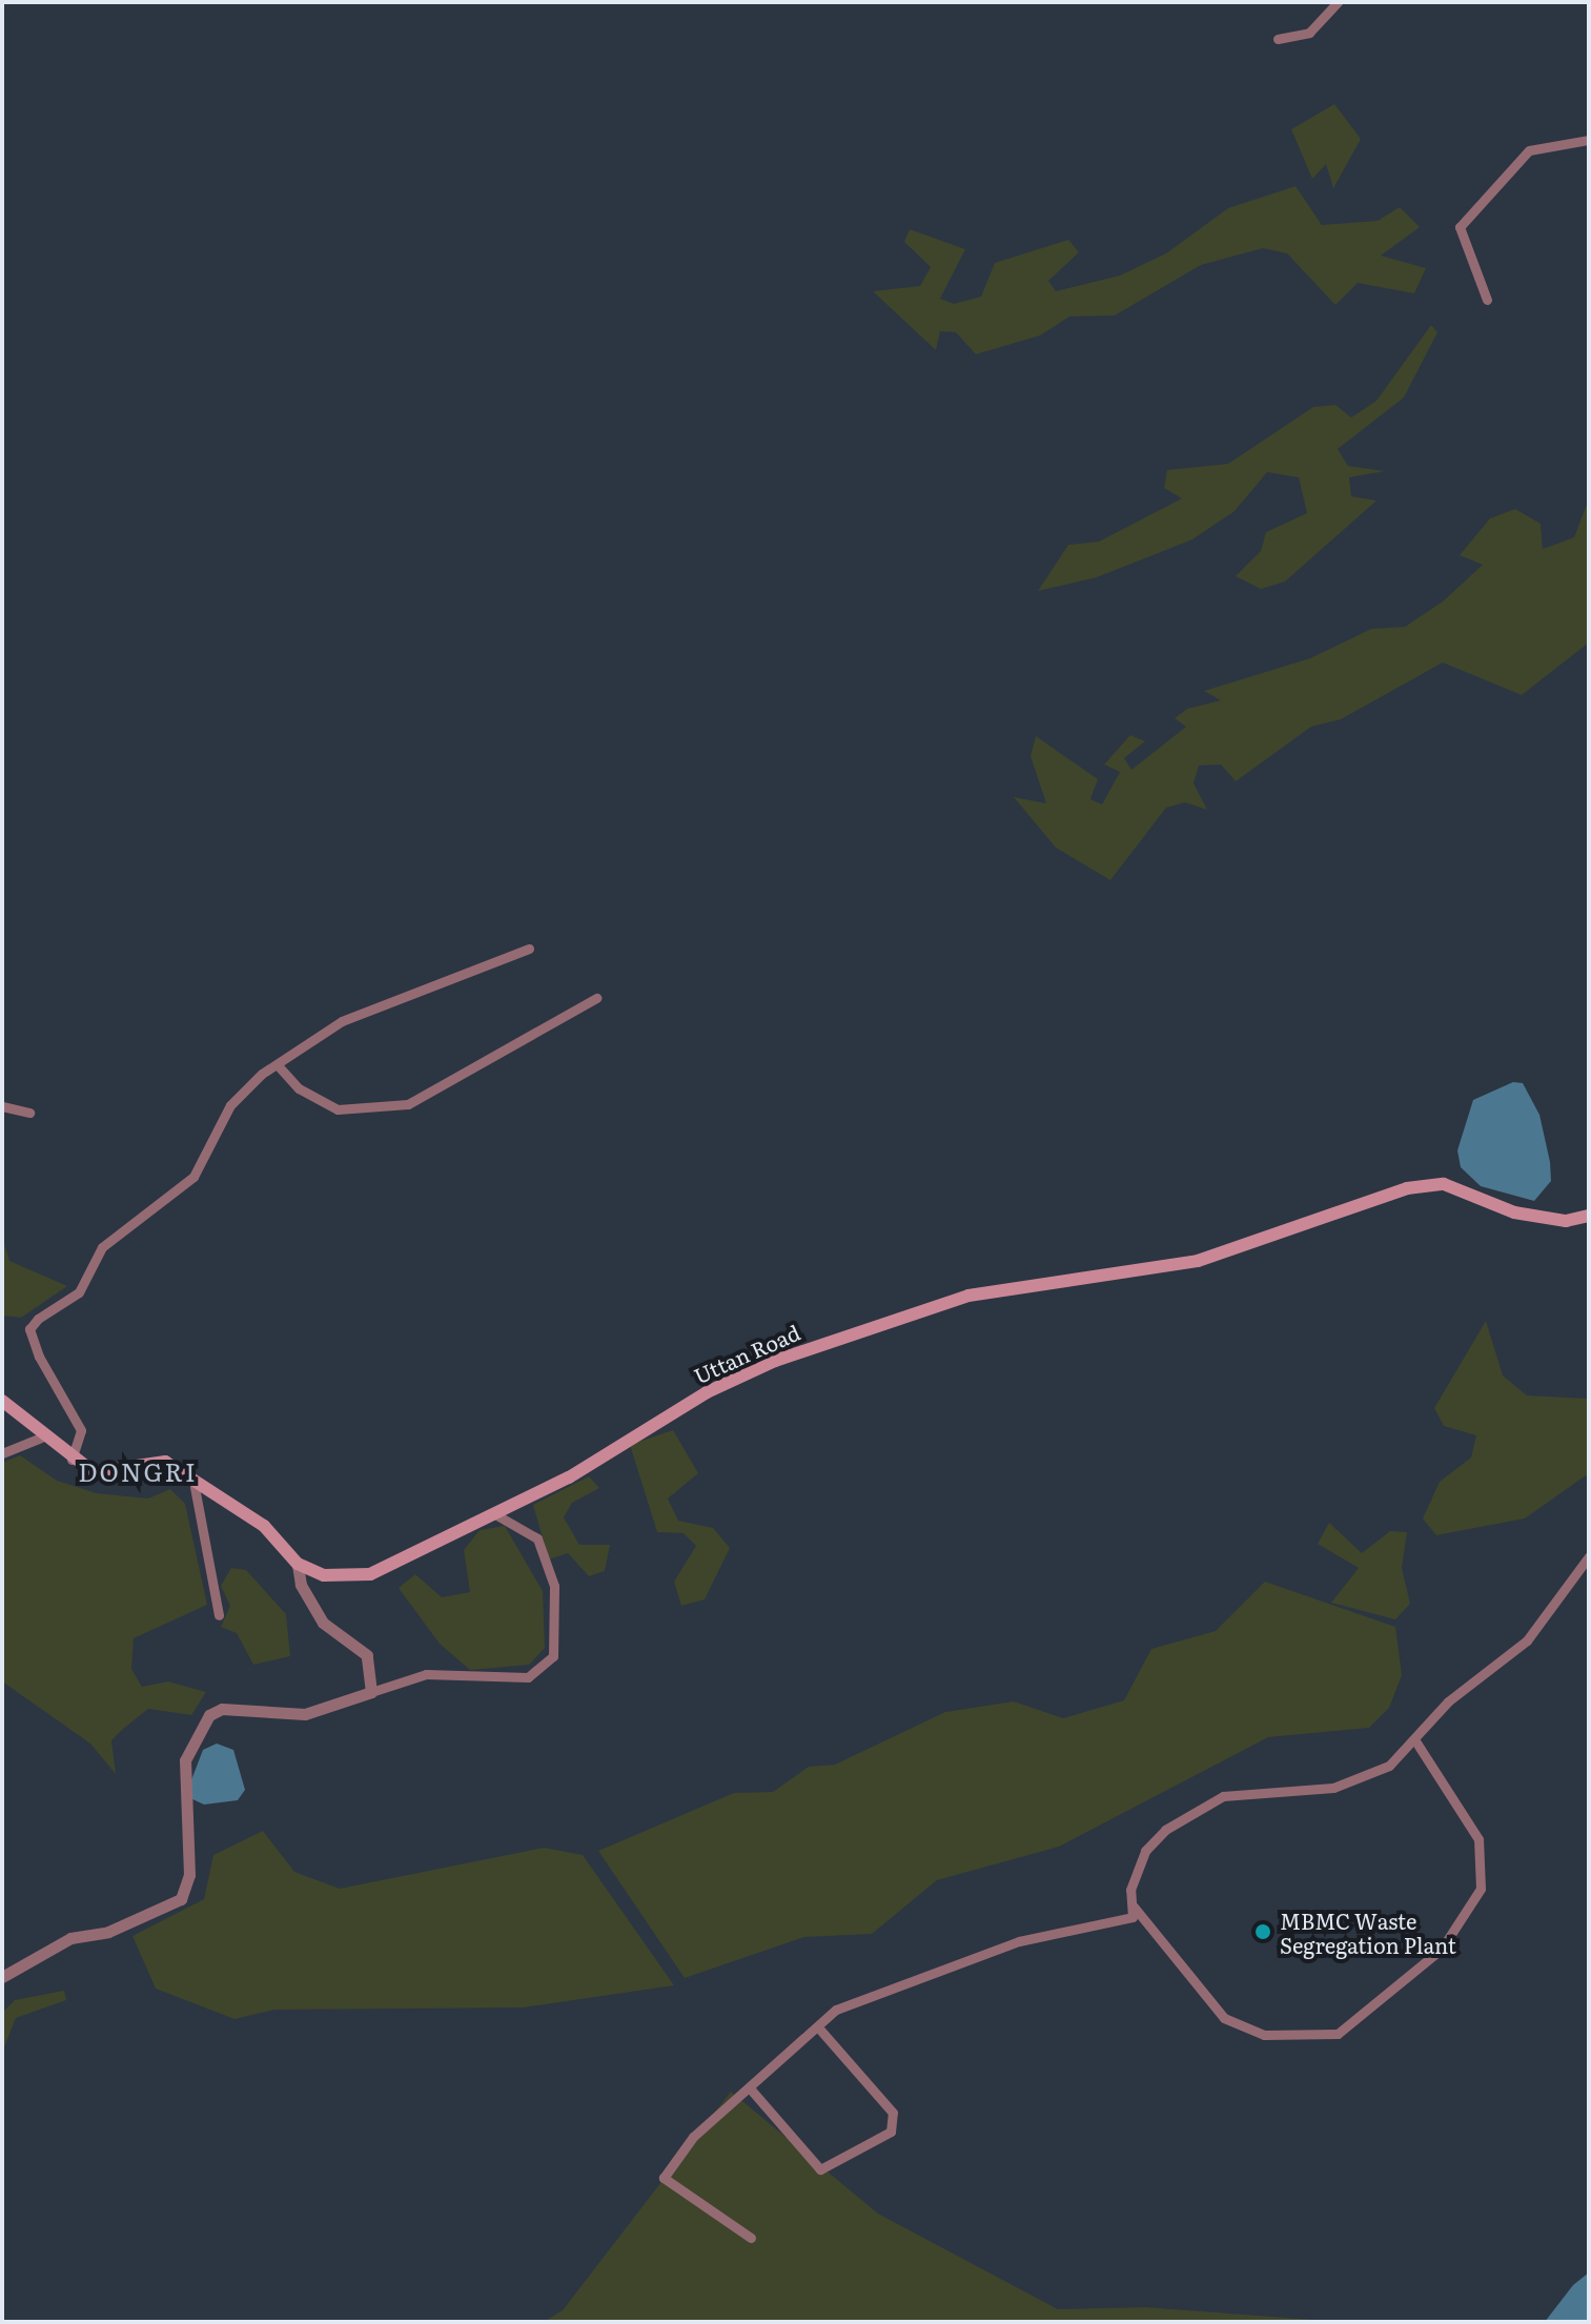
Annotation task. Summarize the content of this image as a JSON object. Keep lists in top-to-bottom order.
{
  "streets": {
    "main road": ["Uttan Road"]
  },
  "districts": ["DONGRI"],
  "places": ["MBMC Waste Segregation Plant"]
}
